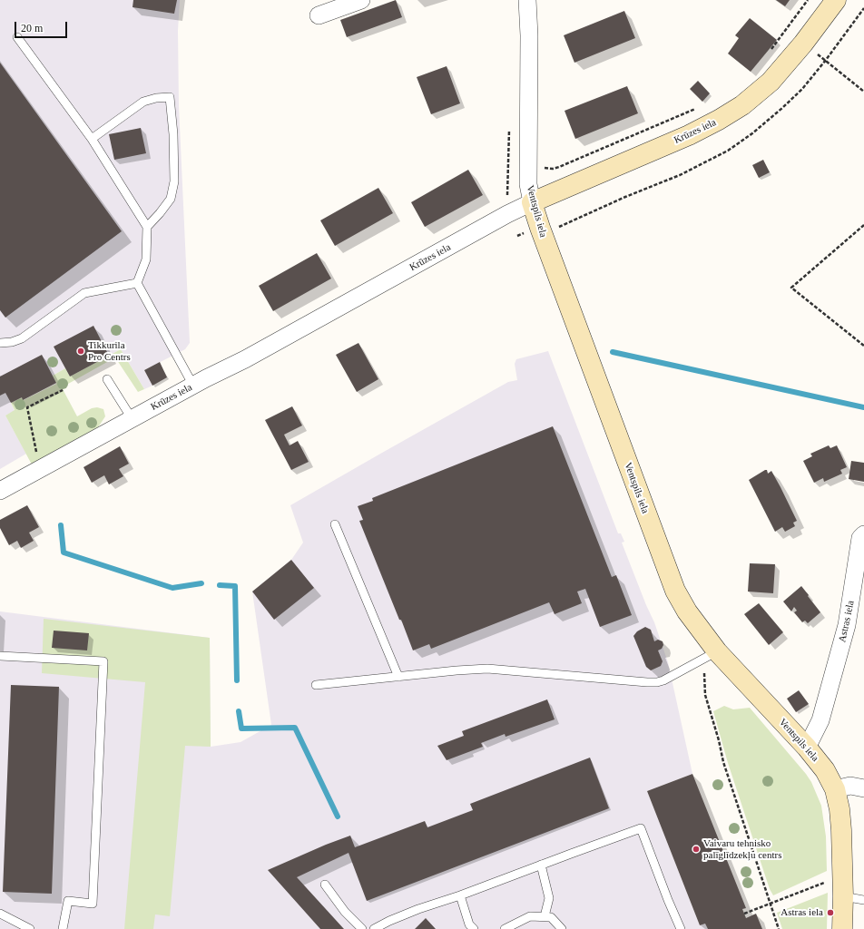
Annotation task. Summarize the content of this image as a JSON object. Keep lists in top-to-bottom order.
{
  "streets": {
    "street": ["Krūzes iela", "Ventspils iela", "Astras iela"]
  },
  "crossings": [
    ["Krūzes iela", "Ventspils iela"],
    ["Ventspils iela", "Astras iela"]
  ],
  "places": ["Tikkurila Pro Centrs", "Vaivaru tehnisko palīglīdzekļu centrs", "Astras iela"],
  "scale_bar": "20 m"
}
